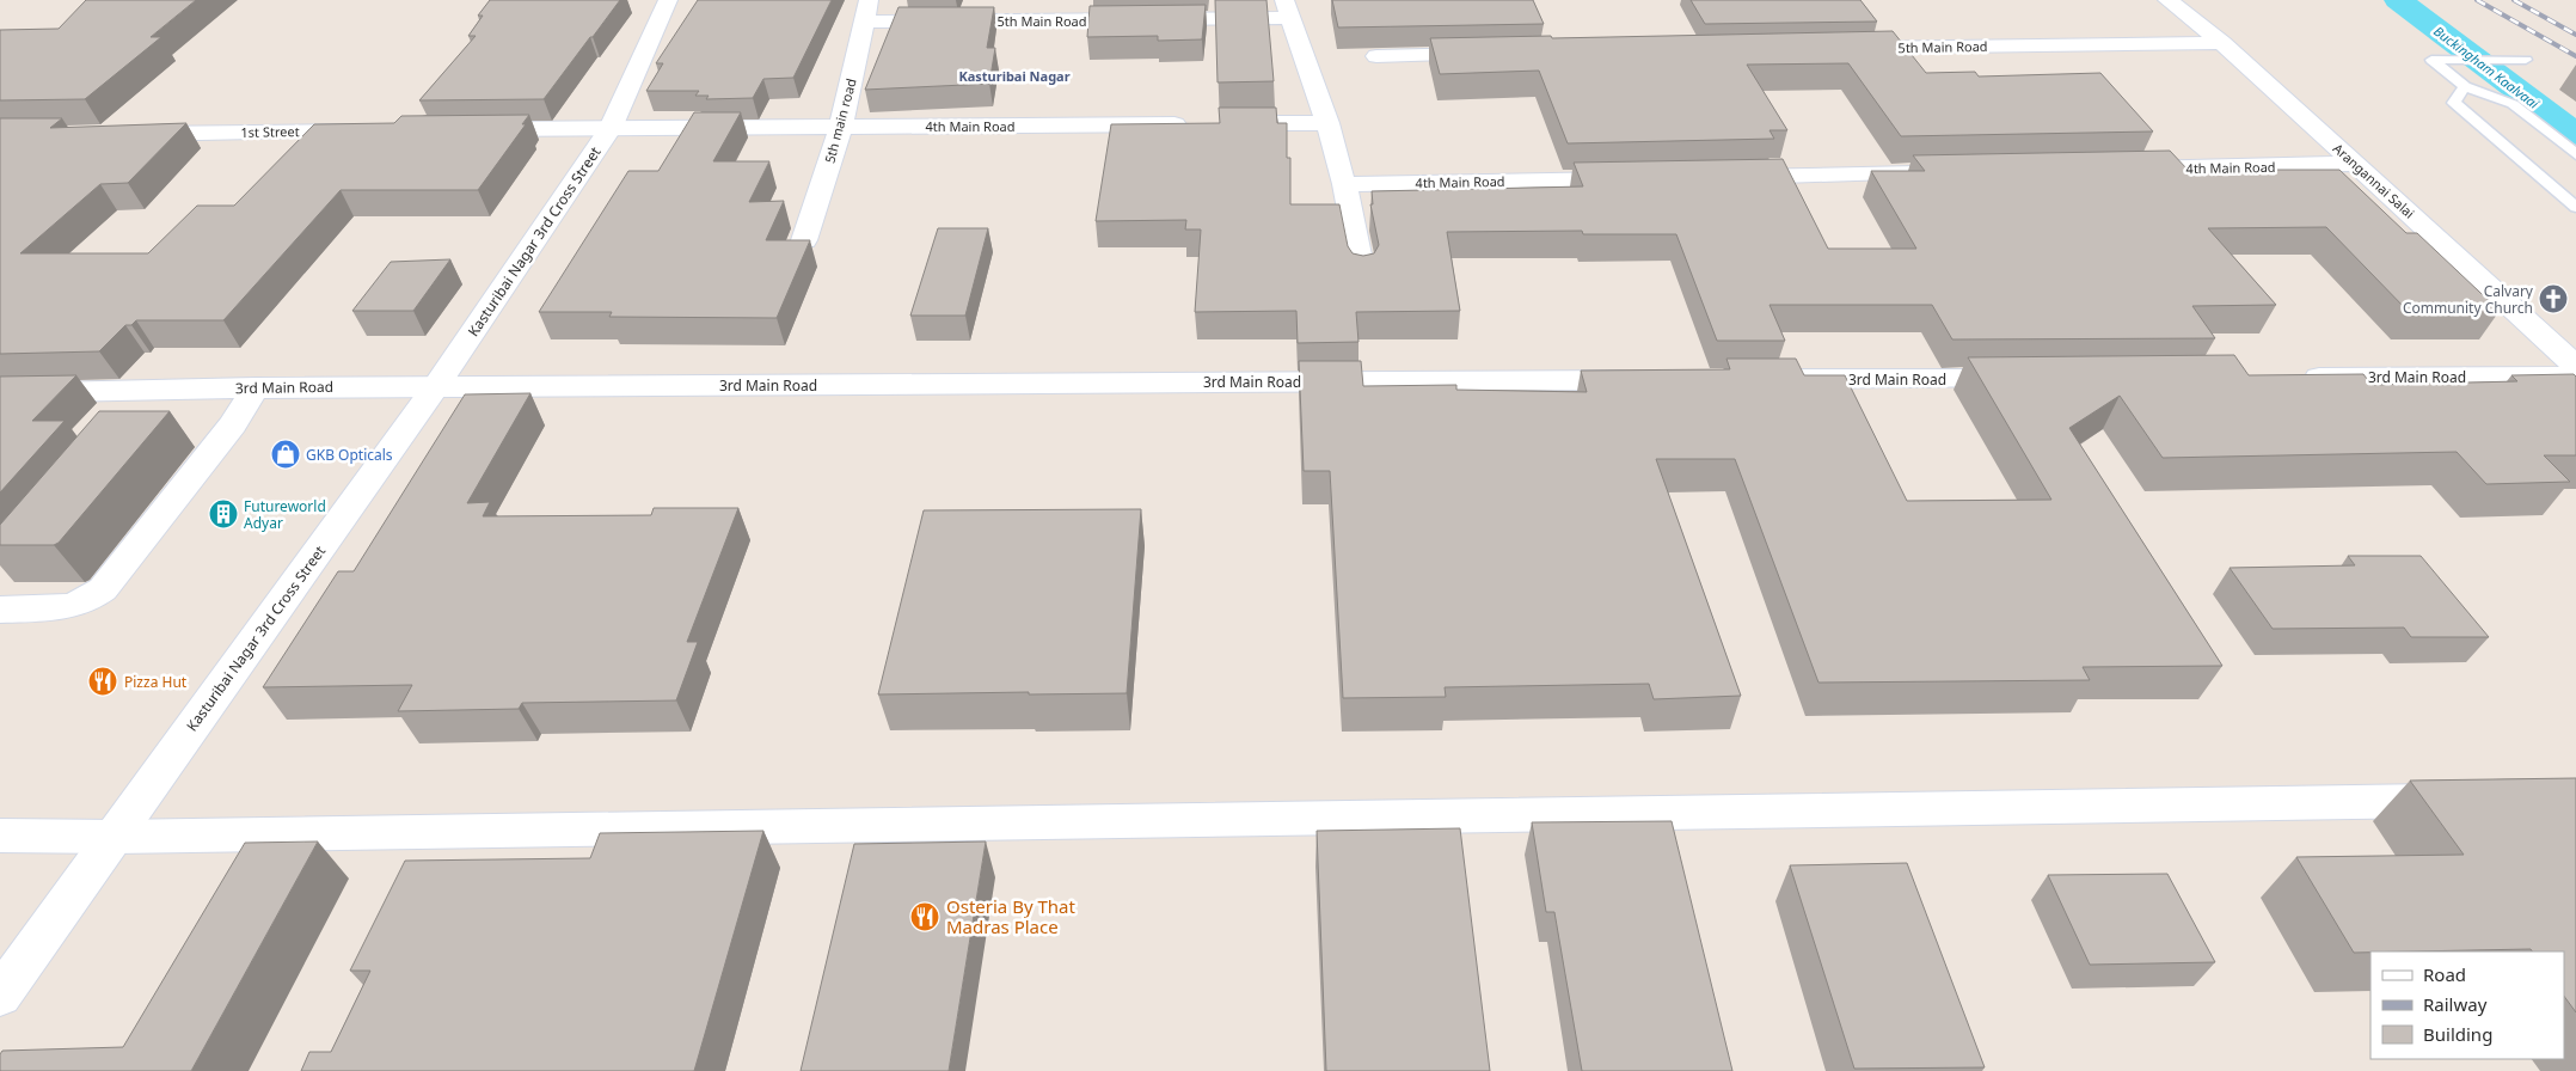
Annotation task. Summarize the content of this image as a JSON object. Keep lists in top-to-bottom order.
{
  "streets": {
    "street": [
      "5th Main Road",
      "5th main road",
      "4th Main Road",
      "1st Street",
      "Arangannai Salai",
      "Kasturibai Nagar 3rd Cross Street",
      "3rd Main Road"
    ]
  },
  "crossings": [
    ["5th Main Road", "5th main road"],
    ["5th Main Road", "Arangannai Salai"],
    ["5th main road", "4th Main Road"],
    ["4th Main Road", "Arangannai Salai"],
    ["4th Main Road", "Kasturibai Nagar 3rd Cross Street"],
    ["Kasturibai Nagar 3rd Cross Street", "3rd Main Road"]
  ],
  "districts": ["Kasturibai Nagar"],
  "water": ["Buckingham Kaalvaai"],
  "places": {
    "church": ["Calvary Community Church"],
    "shop": ["GKB Opticals"],
    "building": ["Futureworld Adyar"],
    "restaurant": ["Pizza Hut", "Osteria By That Madras Place"]
  },
  "legend": ["Road", "Railway", "Building"]
}
